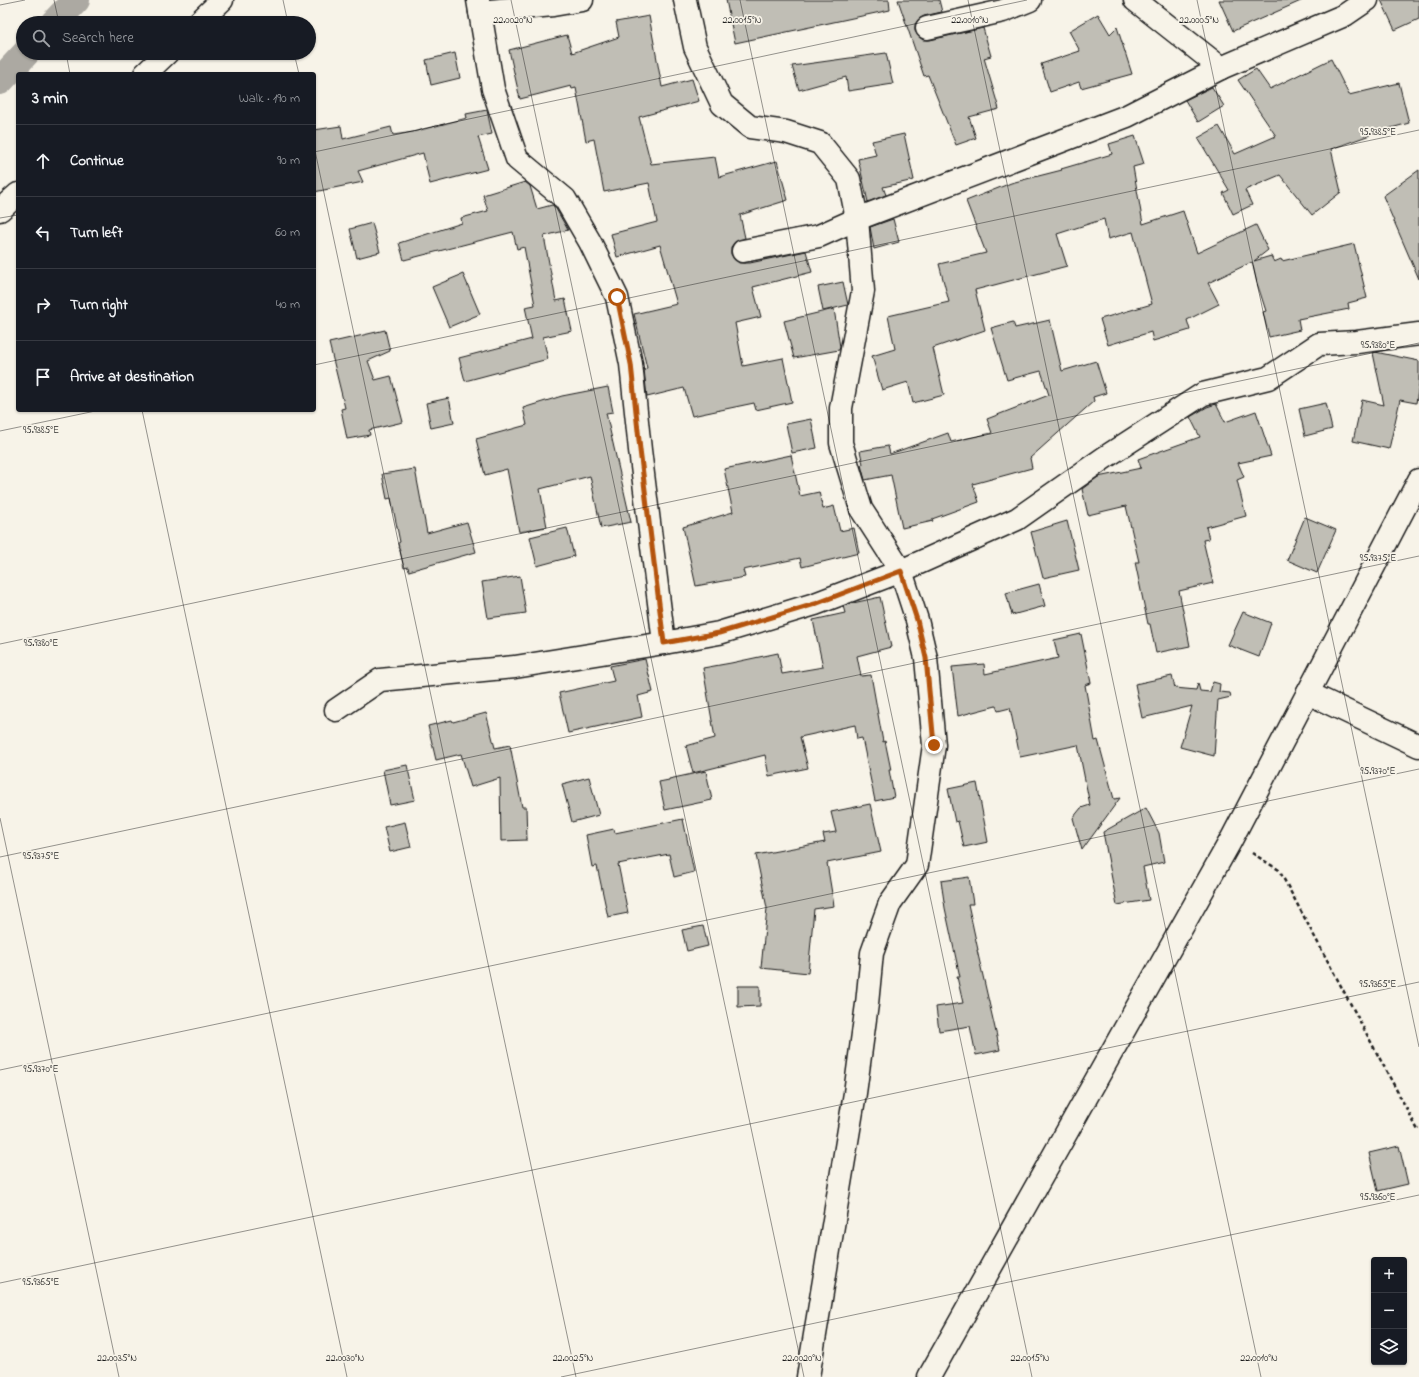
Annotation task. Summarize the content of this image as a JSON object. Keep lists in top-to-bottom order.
{
  "page": {
    "search": "Search here",
    "heading": ["3 min", "Walk · 190 m"],
    "list": [
      ["Continue", "90 m"],
      ["Turn left", "60 m"],
      ["Turn right", "40 m"],
      "Arrive at destination"
    ],
    "map_buttons": ["+", "−"]
  },
  "coordinates": [
    "22.0020°N",
    "22.0015°N",
    "22.0010°N",
    "22.0005°N",
    "95.9385°E",
    "95.9380°E",
    "95.9375°E",
    "95.9370°E",
    "95.9365°E",
    "95.9360°E",
    "22.0035°N",
    "22.0030°N",
    "22.0025°N"
  ]
}
